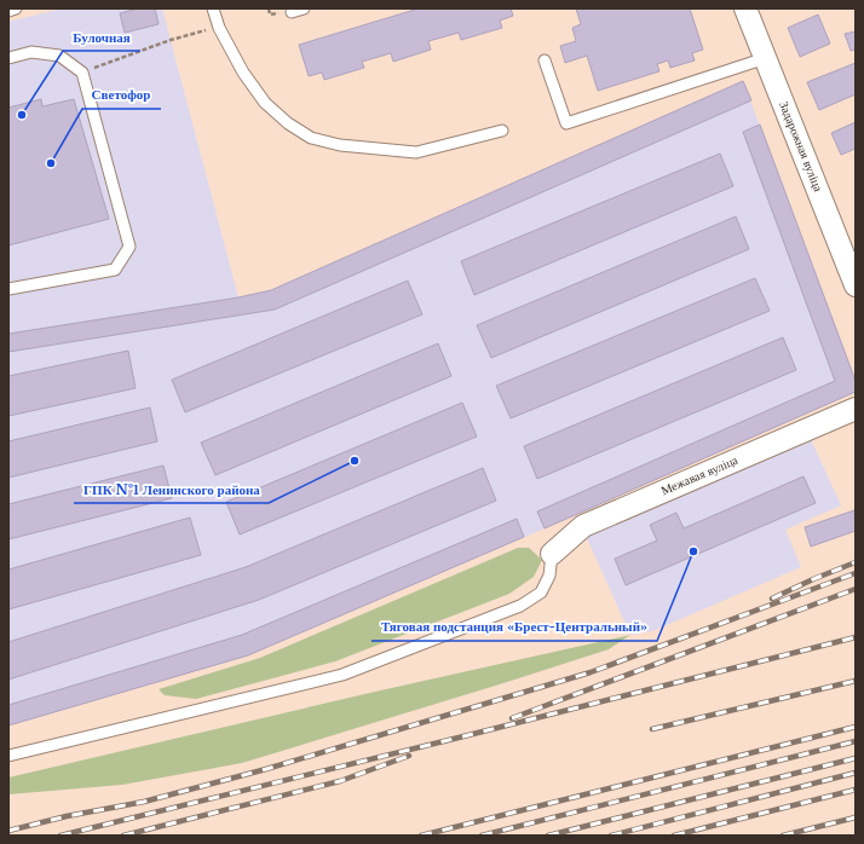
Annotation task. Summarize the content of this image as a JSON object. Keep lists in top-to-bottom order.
{
  "streets": {
    "street": ["Задарожная вуліца", "Межавая вуліца"]
  },
  "places": [
    "Булочная",
    "Светофор",
    "ГПК №1 Ленинского района",
    "Тяговая подстанция «Брест-Центральный»"
  ]
}
